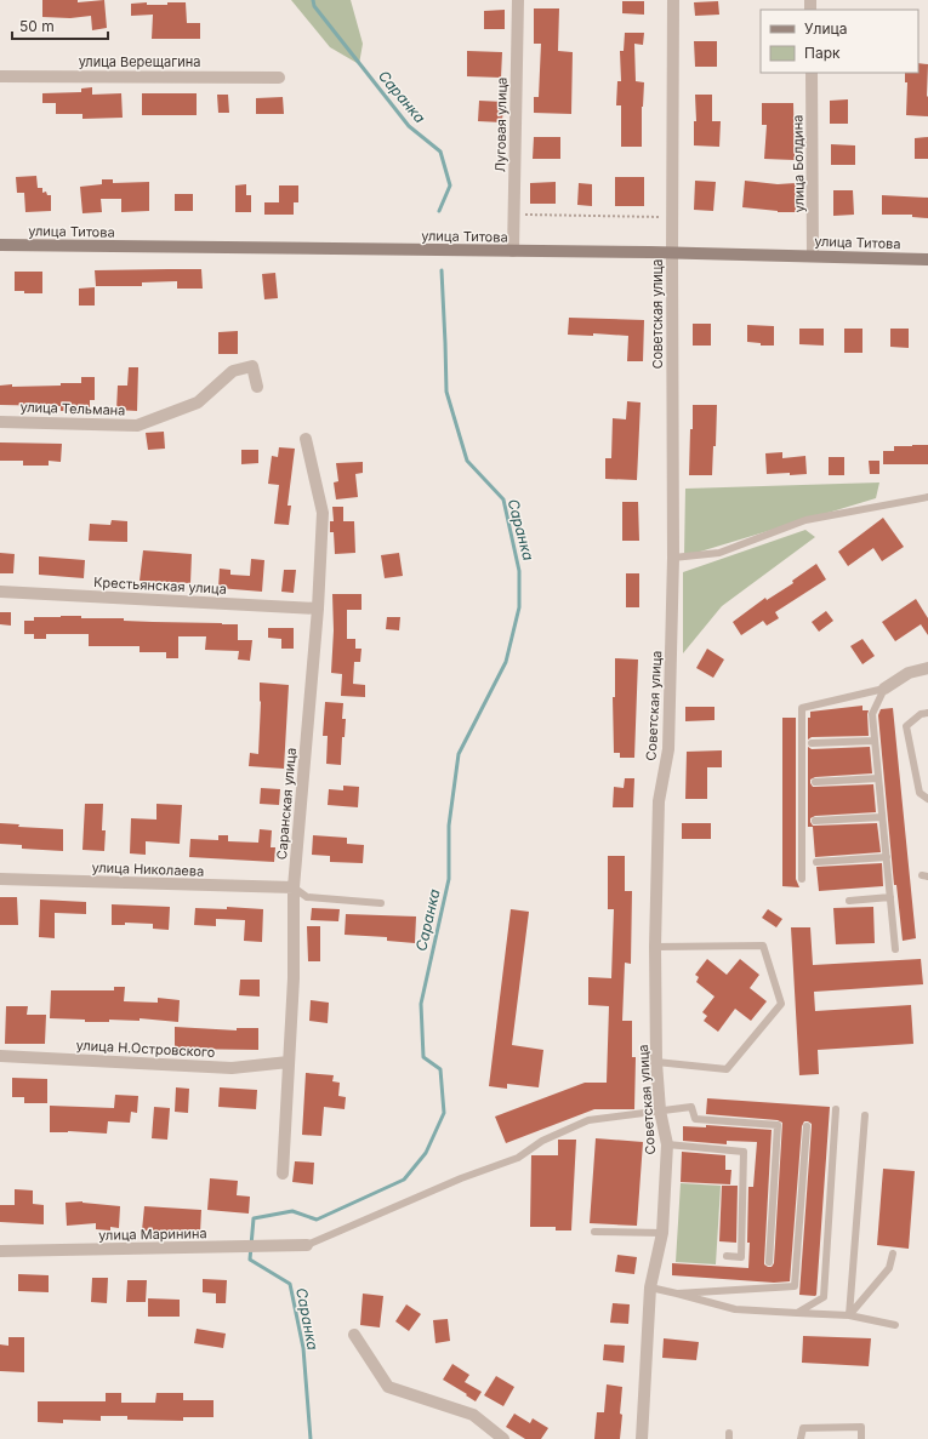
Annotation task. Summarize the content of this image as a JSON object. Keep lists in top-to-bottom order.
{
  "streets": {
    "main road": ["улица Титова"],
    "street": [
      "улица Верещагина",
      "Луговая улица",
      "улица Болдина",
      "Советская улица",
      "улица Тельмана",
      "Крестьянская улица",
      "Саранская улица",
      "улица Николаева",
      "улица Н.Островского",
      "улица Маринина"
    ]
  },
  "crossings": [
    ["Луговая улица", "улица Титова"],
    ["улица Болдина", "улица Титова"],
    ["улица Титова", "Советская улица"],
    ["Крестьянская улица", "Саранская улица"],
    ["Саранская улица", "улица Николаева"],
    ["Саранская улица", "улица Н.Островского"]
  ],
  "water": ["Саранка"],
  "legend": ["Улица", "Парк"],
  "scale_bar": "50 m"
}
